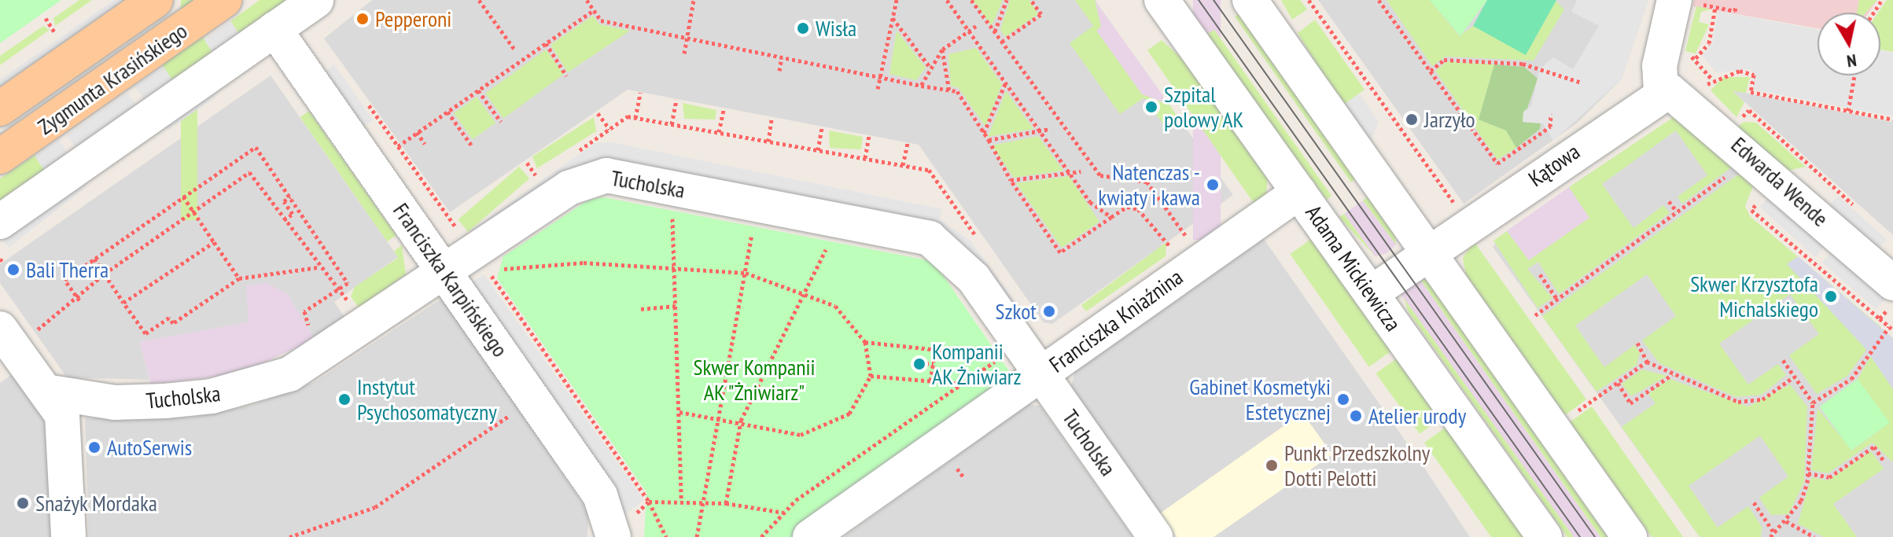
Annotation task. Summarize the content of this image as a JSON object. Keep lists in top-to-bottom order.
{
  "streets": {
    "main road": ["Zygmunta Krasińskiego"],
    "street": [
      "Kątowa",
      "Edwarda Wende",
      "Tucholska",
      "Adama Mickiewicza",
      "Franciszka Karpińskiego",
      "Franciszka Kniaźnina"
    ]
  },
  "crossings": [
    ["Kątowa", "Edwarda Wende"],
    ["Kątowa", "Adama Mickiewicza"],
    ["Tucholska", "Franciszka Karpińskiego"],
    ["Tucholska", "Franciszka Kniaźnina"],
    ["Adama Mickiewicza", "Franciszka Kniaźnina"]
  ],
  "parks": ["Skwer Kompanii AK \"Żniwiarz\""],
  "places": [
    "Pepperoni",
    "Wisła",
    "Szpital polowy AK",
    "Jarzyło",
    "Natenczas - kwiaty i kawa",
    "Bali Therra",
    "Skwer Krzysztofa Michalskiego",
    "Szkot",
    "Kompanii AK Żniwiarz",
    "Instytut Psychosomatyczny",
    "Gabinet Kosmetyki Estetycznej",
    "Atelier urody",
    "AutoSerwis",
    "Punkt Przedszkolny Dotti Pelotti",
    "Snażyk Mordaka"
  ],
  "north": "bottom"
}
